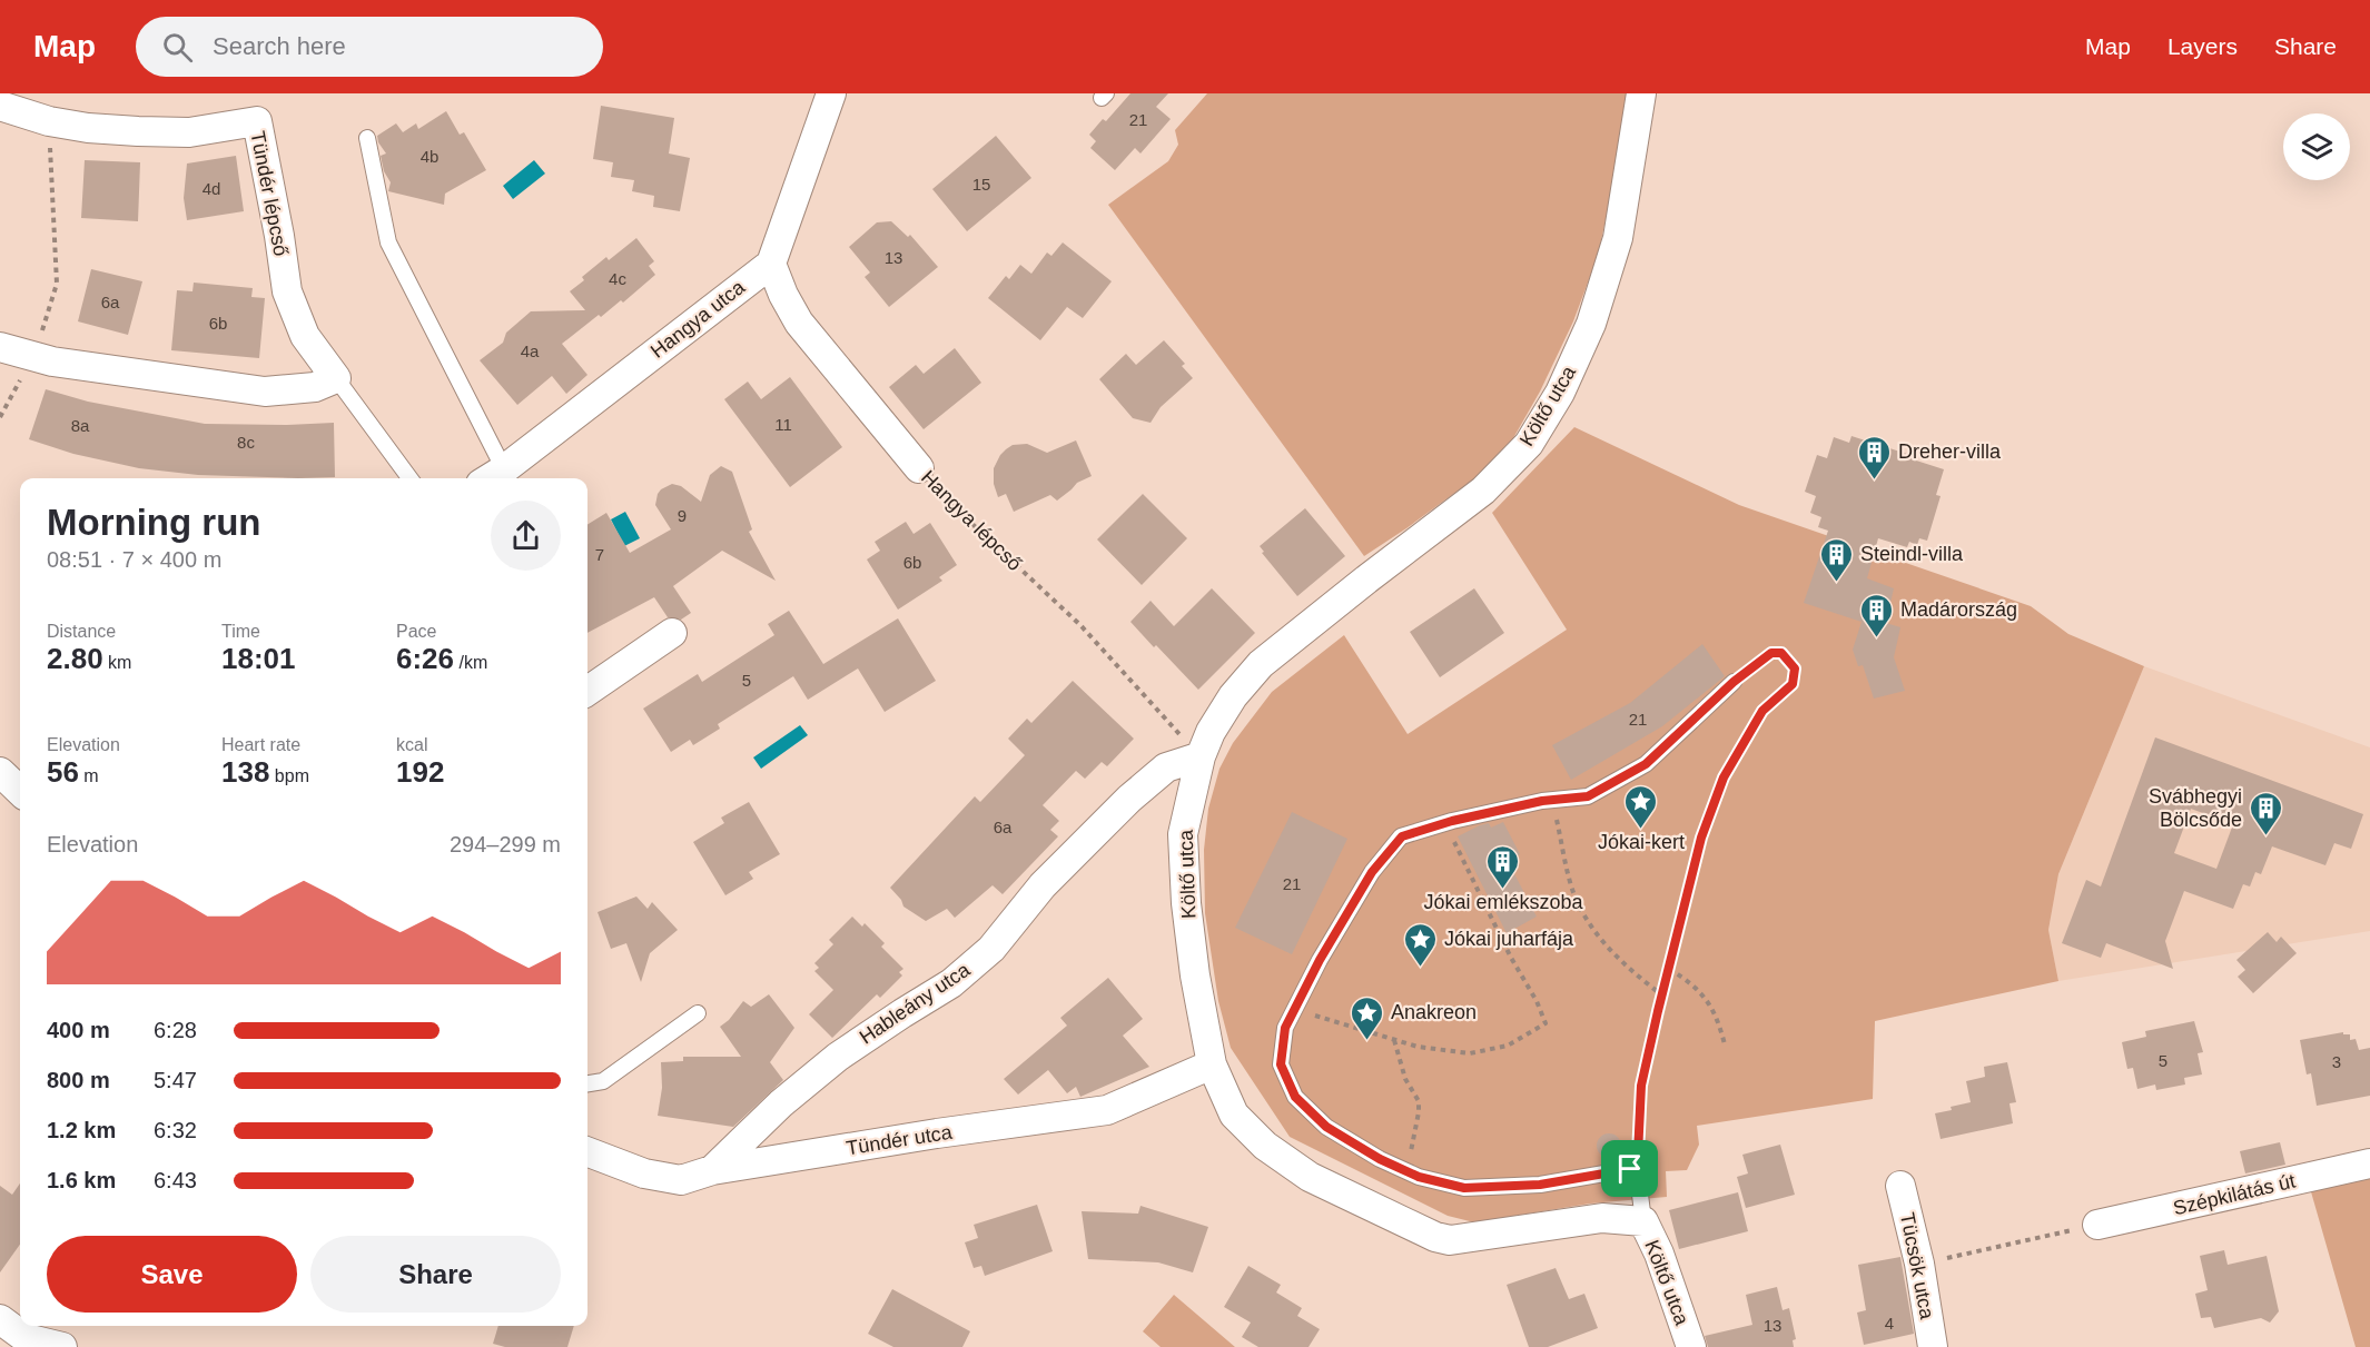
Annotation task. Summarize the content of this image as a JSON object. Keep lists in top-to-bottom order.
{
  "streets": {
    "street": [
      "Tündér lépcső",
      "Hangya utca",
      "Költő utca",
      "Hangya lépcső",
      "Hableány utca",
      "Tündér utca",
      "Szépkilátás út",
      "Tücsök utca"
    ]
  },
  "crossings": [
    ["Hangya utca", "Hangya lépcső"],
    ["Költő utca", "Hangya lépcső"],
    ["Költő utca", "Hableány utca"],
    ["Költő utca", "Tündér utca"],
    ["Hangya lépcső", "Hableány utca"],
    ["Hableány utca", "Tündér utca"]
  ],
  "places": {
    "building": [
      "Dreher-villa",
      "Steindl-villa",
      "Madárország",
      "Svábhegyi Bölcsőde",
      "Jókai emlékszoba"
    ],
    "place": ["Jókai-kert", "Jókai juharfája", "Anakreon"]
  },
  "house_numbers": [
    "21",
    "4b",
    "15",
    "4d",
    "13",
    "4c",
    "6a",
    "6b",
    "4a",
    "11",
    "8a",
    "8c",
    "9",
    "7",
    "6b",
    "5",
    "21",
    "6a",
    "21",
    "5",
    "3",
    "4",
    "13"
  ],
  "page": {
    "header": "Map",
    "search": "Search here",
    "nav": ["Map", "Layers", "Share"],
    "heading": ["Morning run", "08:51 · 7 × 400 m"],
    "stats": [
      ["Distance", "2.80 km"],
      ["Time", "18:01"],
      ["Pace", "6:26 /km"],
      ["Elevation", "56 m"],
      ["Heart rate", "138 bpm"],
      ["kcal", "192"]
    ],
    "chart": ["Elevation", "294–299 m"],
    "list": [
      {
        "name": "400 m",
        "note": "6:28"
      },
      {
        "name": "800 m",
        "note": "5:47"
      },
      {
        "name": "1.2 km",
        "note": "6:32"
      },
      {
        "name": "1.6 km",
        "note": "6:43"
      }
    ],
    "buttons": ["Save", "Share"]
  }
}
